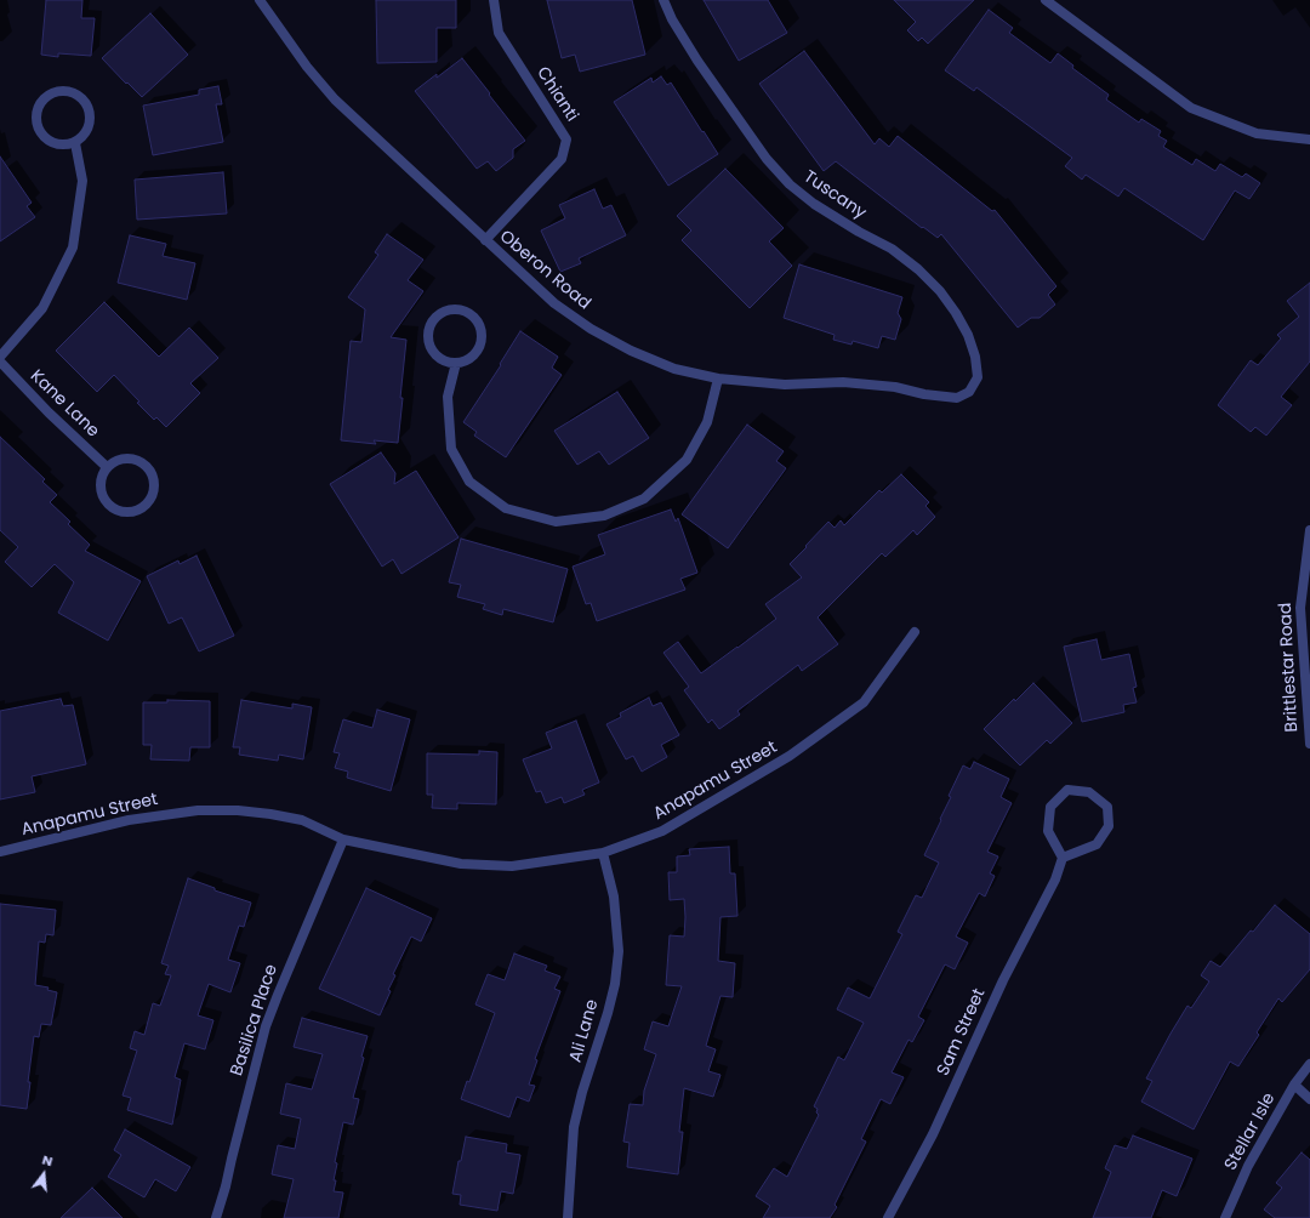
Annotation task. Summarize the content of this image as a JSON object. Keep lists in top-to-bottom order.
{
  "streets": {
    "street": [
      "Chianti",
      "Tuscany",
      "Oberon Road",
      "Kane Lane",
      "Brittlestar Road",
      "Anapamu Street",
      "Basilica Place",
      "Ali Lane",
      "Sam Street",
      "Stellar Isle"
    ]
  },
  "crossings": [
    ["Chianti", "Oberon Road"],
    ["Tuscany", "Oberon Road"],
    ["Anapamu Street", "Basilica Place"],
    ["Anapamu Street", "Ali Lane"]
  ],
  "north": "top"
}
